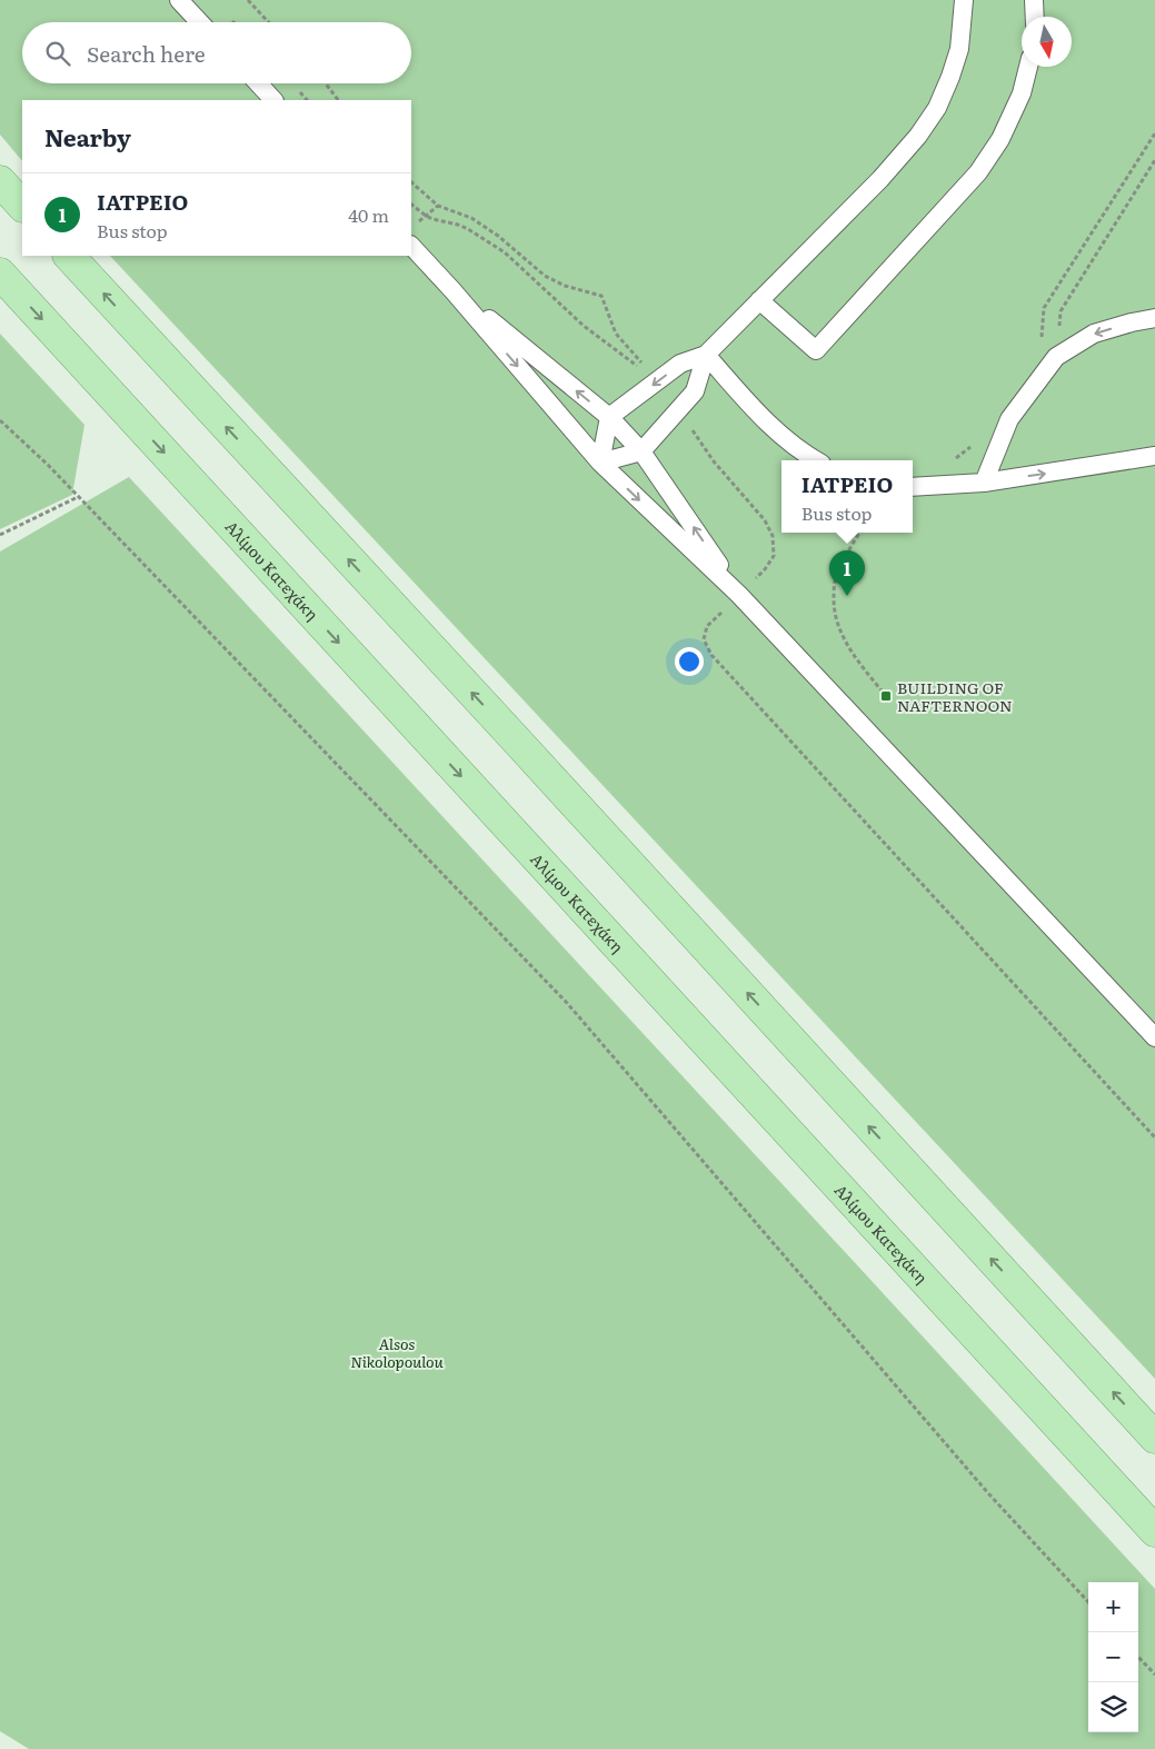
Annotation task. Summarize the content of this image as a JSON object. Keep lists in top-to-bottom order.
{
  "streets": {
    "main road": ["Αλίμου Κατεχάκη"]
  },
  "parks": ["Alsos Nikolopoulou"],
  "places": {
    "transit": ["BUILDING OF NAFTERNOON"]
  },
  "north": "bottom",
  "page": {
    "search": "Search here",
    "heading": "Nearby",
    "list": [
      {
        "mark": "1",
        "name": "ΙΑΤΡΕΙΟ",
        "note": "Bus stop",
        "value": "40 m"
      }
    ],
    "popup": ["ΙΑΤΡΕΙΟ", "Bus stop"],
    "pins": "1",
    "map_buttons": ["+", "−"]
  }
}
